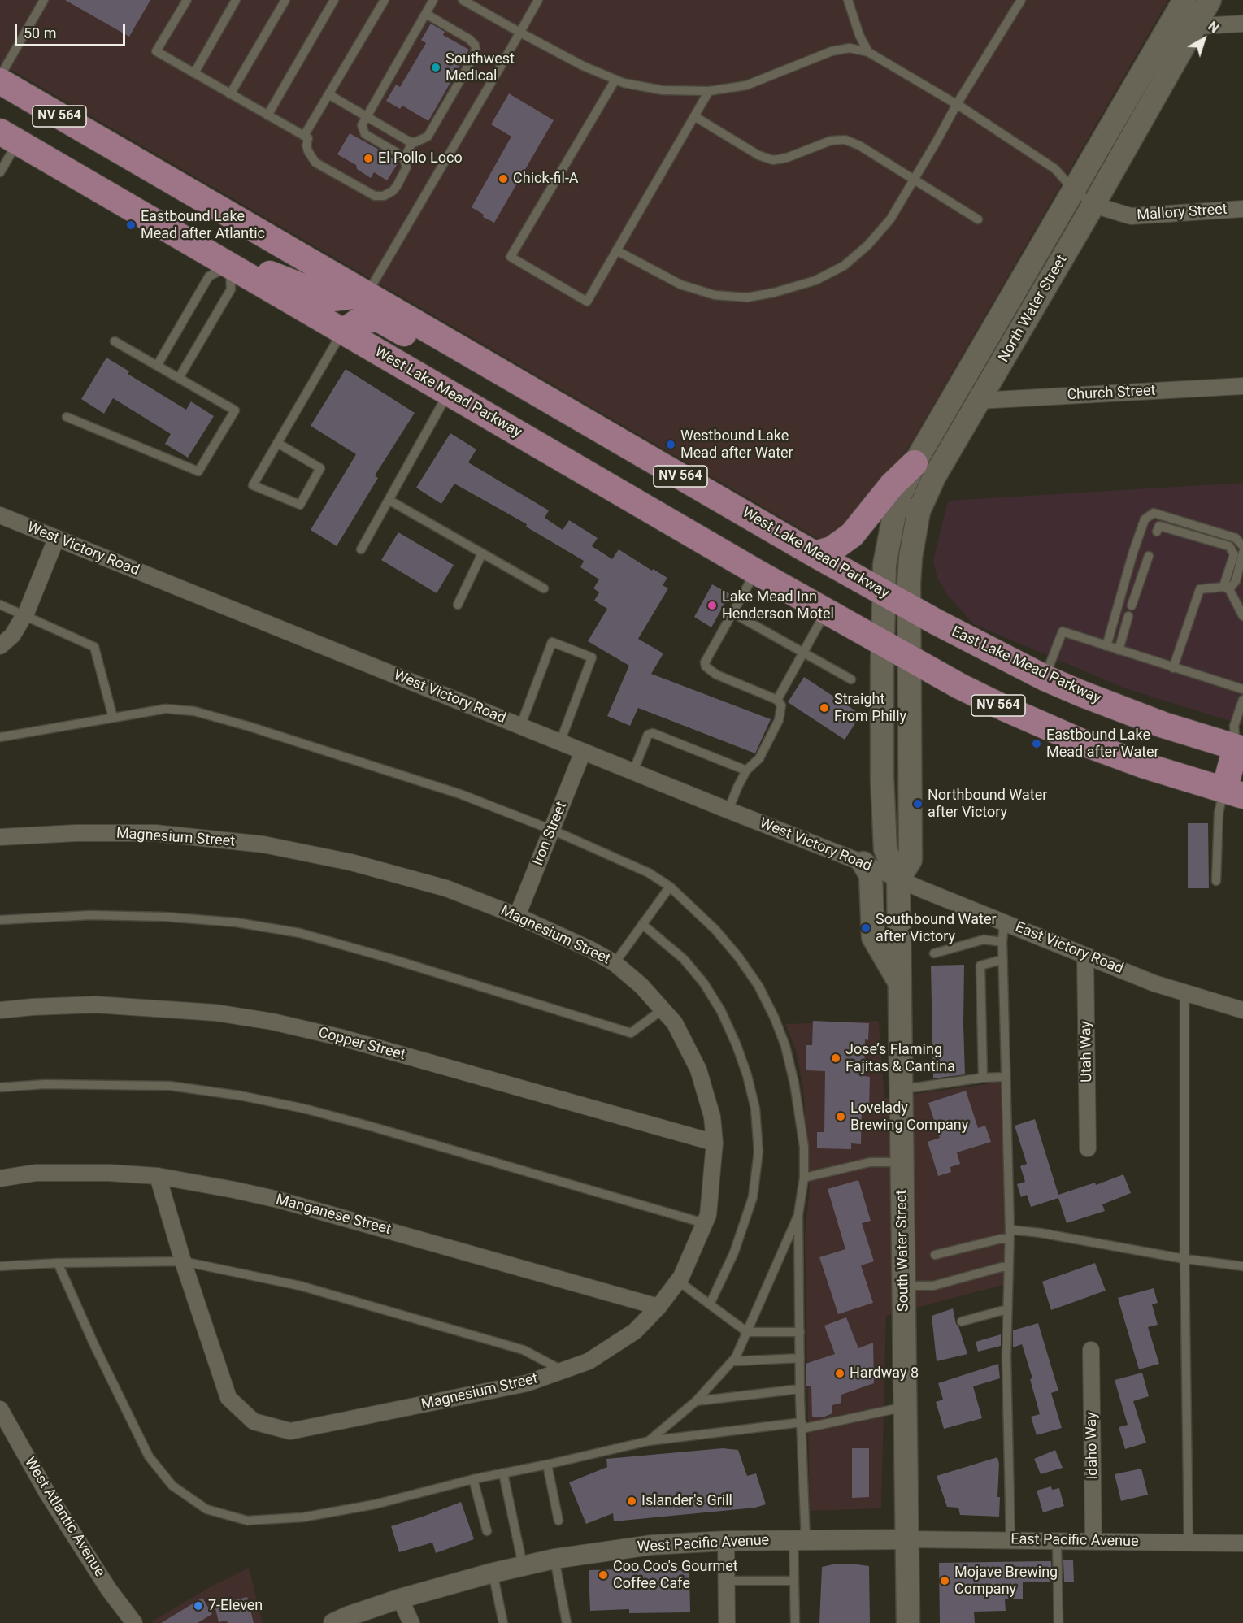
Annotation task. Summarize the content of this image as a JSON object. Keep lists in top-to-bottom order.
{
  "streets": {
    "main road": [
      "NV 564",
      "North Water Street",
      "West Lake Mead Parkway",
      "East Lake Mead Parkway",
      "South Water Street"
    ],
    "street": [
      "Mallory Street",
      "Church Street",
      "West Victory Road",
      "Iron Street",
      "Magnesium Street",
      "East Victory Road",
      "Copper Street",
      "Utah Way",
      "Manganese Street",
      "Idaho Way",
      "West Atlantic Avenue",
      "East Pacific Avenue",
      "West Pacific Avenue"
    ]
  },
  "crossings": [
    ["NV 564", "West Lake Mead Parkway"],
    ["NV 564", "South Water Street"],
    ["Mallory Street", "North Water Street"],
    ["North Water Street", "West Lake Mead Parkway"],
    ["North Water Street", "Church Street"],
    ["North Water Street", "East Lake Mead Parkway"],
    ["North Water Street", "South Water Street"],
    ["West Lake Mead Parkway", "East Lake Mead Parkway"],
    ["West Lake Mead Parkway", "South Water Street"],
    ["West Victory Road", "Iron Street"],
    ["West Victory Road", "East Victory Road"],
    ["West Victory Road", "South Water Street"],
    ["East Lake Mead Parkway", "South Water Street"],
    ["Iron Street", "Magnesium Street"],
    ["Magnesium Street", "Copper Street"],
    ["Magnesium Street", "Manganese Street"],
    ["East Victory Road", "Utah Way"],
    ["East Victory Road", "South Water Street"],
    ["South Water Street", "East Pacific Avenue"],
    ["South Water Street", "West Pacific Avenue"],
    ["Idaho Way", "East Pacific Avenue"],
    ["East Pacific Avenue", "West Pacific Avenue"]
  ],
  "places": [
    "Southwest Medical",
    "El Pollo Loco",
    "Chick-fil-A",
    "Eastbound Lake Mead after Atlantic",
    "Westbound Lake Mead after Water",
    "Lake Mead Inn Henderson Motel",
    "Straight From Philly",
    "Eastbound Lake Mead after Water",
    "Northbound Water after Victory",
    "Southbound Water after Victory",
    "Jose’s Flaming Fajitas & Cantina",
    "Lovelady Brewing Company",
    "Hardway 8",
    "Islander's Grill",
    "Coo Coo's Gourmet Coffee Cafe",
    "Mojave Brewing Company",
    "7-Eleven"
  ],
  "scale_bar": "50 m",
  "north": "top right"
}
